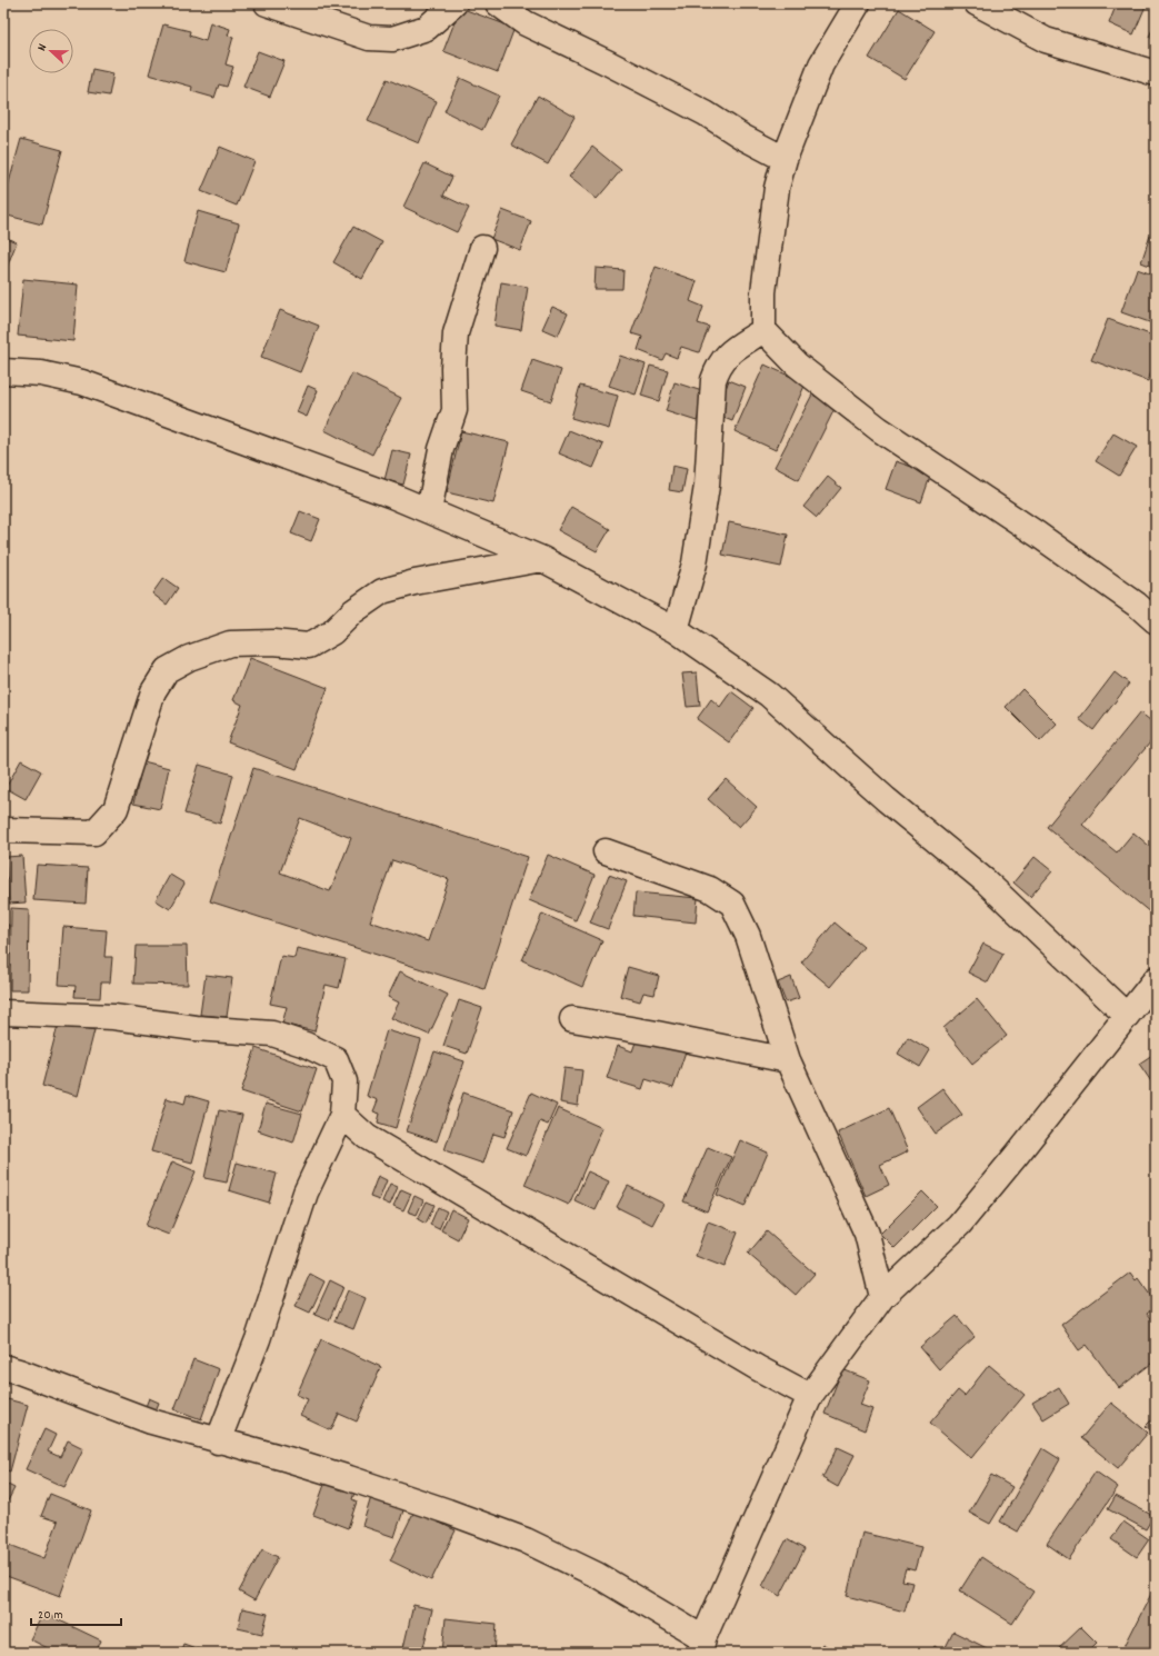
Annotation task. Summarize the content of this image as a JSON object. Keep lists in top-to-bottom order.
{
  "scale_bar": "20 m",
  "north": "left"
}
